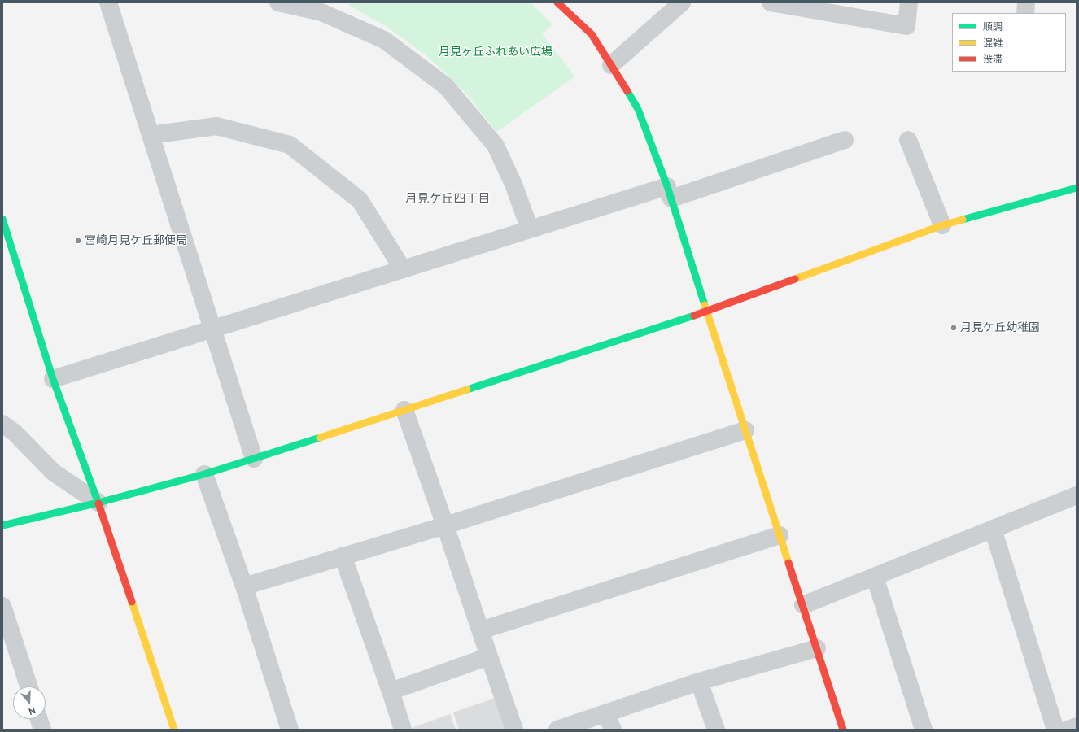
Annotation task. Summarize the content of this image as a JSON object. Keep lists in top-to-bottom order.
{
  "districts": ["月見ケ丘四丁目"],
  "parks": ["月見ヶ丘ふれあい広場"],
  "places": ["宮崎月見ケ丘郵便局", "月見ケ丘幼稚園"],
  "legend": ["順調", "混雑", "渋滞"],
  "north": "bottom"
}
